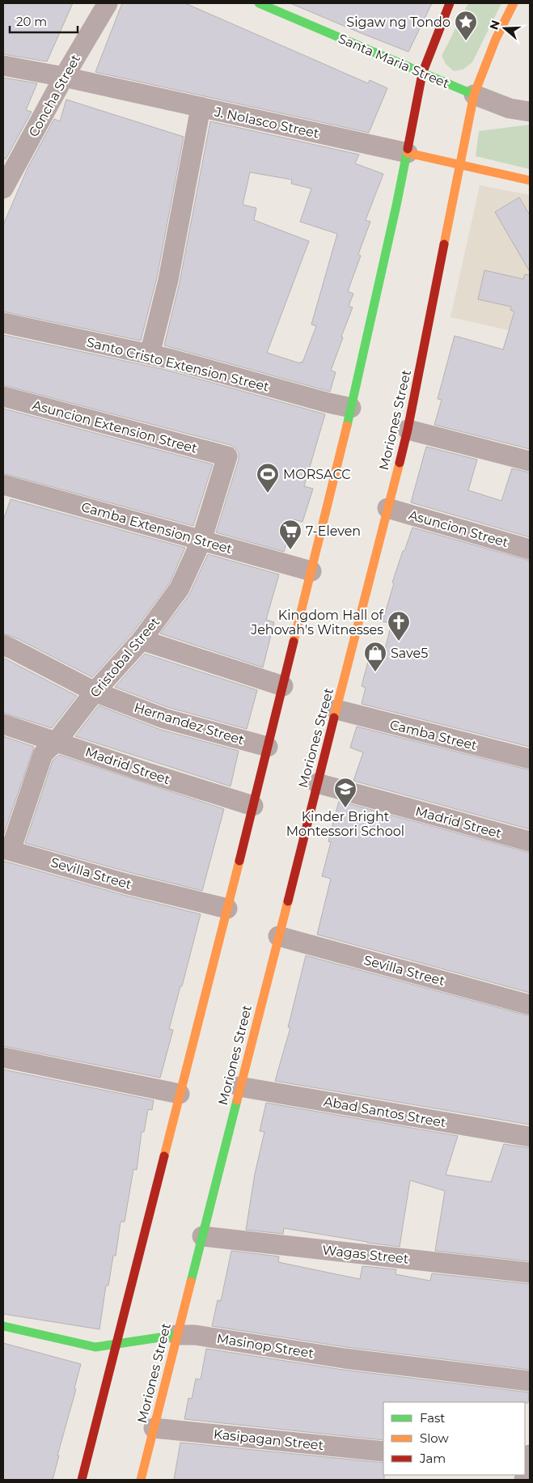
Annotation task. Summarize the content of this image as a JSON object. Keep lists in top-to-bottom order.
{
  "streets": {
    "main road": [
      "Santa Maria Street",
      "J. Nolasco Street",
      "Moriones Street",
      "Masinop Street"
    ],
    "street": [
      "Concha Street",
      "Santo Cristo Extension Street",
      "Asuncion Extension Street",
      "Camba Extension Street",
      "Asuncion Street",
      "Cristobal Street",
      "Hernandez Street",
      "Camba Street",
      "Madrid Street",
      "Sevilla Street",
      "Abad Santos Street",
      "Wagas Street",
      "Kasipagan Street"
    ]
  },
  "crossings": [
    ["Santa Maria Street", "Moriones Street"],
    ["Concha Street", "J. Nolasco Street"],
    ["J. Nolasco Street", "Moriones Street"],
    ["Moriones Street", "Asuncion Street"],
    ["Moriones Street", "Camba Street"],
    ["Moriones Street", "Madrid Street"],
    ["Moriones Street", "Sevilla Street"],
    ["Moriones Street", "Abad Santos Street"],
    ["Moriones Street", "Wagas Street"],
    ["Moriones Street", "Masinop Street"],
    ["Moriones Street", "Kasipagan Street"],
    ["Asuncion Extension Street", "Cristobal Street"],
    ["Camba Extension Street", "Cristobal Street"],
    ["Cristobal Street", "Hernandez Street"],
    ["Cristobal Street", "Madrid Street"],
    ["Cristobal Street", "Sevilla Street"]
  ],
  "places": {
    "place": ["Sigaw ng Tondo"],
    "sports": ["MORSACC"],
    "supermarket": ["7-Eleven"],
    "church": ["Kingdom Hall of Jehovah's Witnesses"],
    "shop": ["Save5"],
    "school or university": ["Kinder Bright Montessori School"]
  },
  "legend": ["Fast", "Slow", "Jam"],
  "scale_bar": "20 m",
  "north": "left"
}
